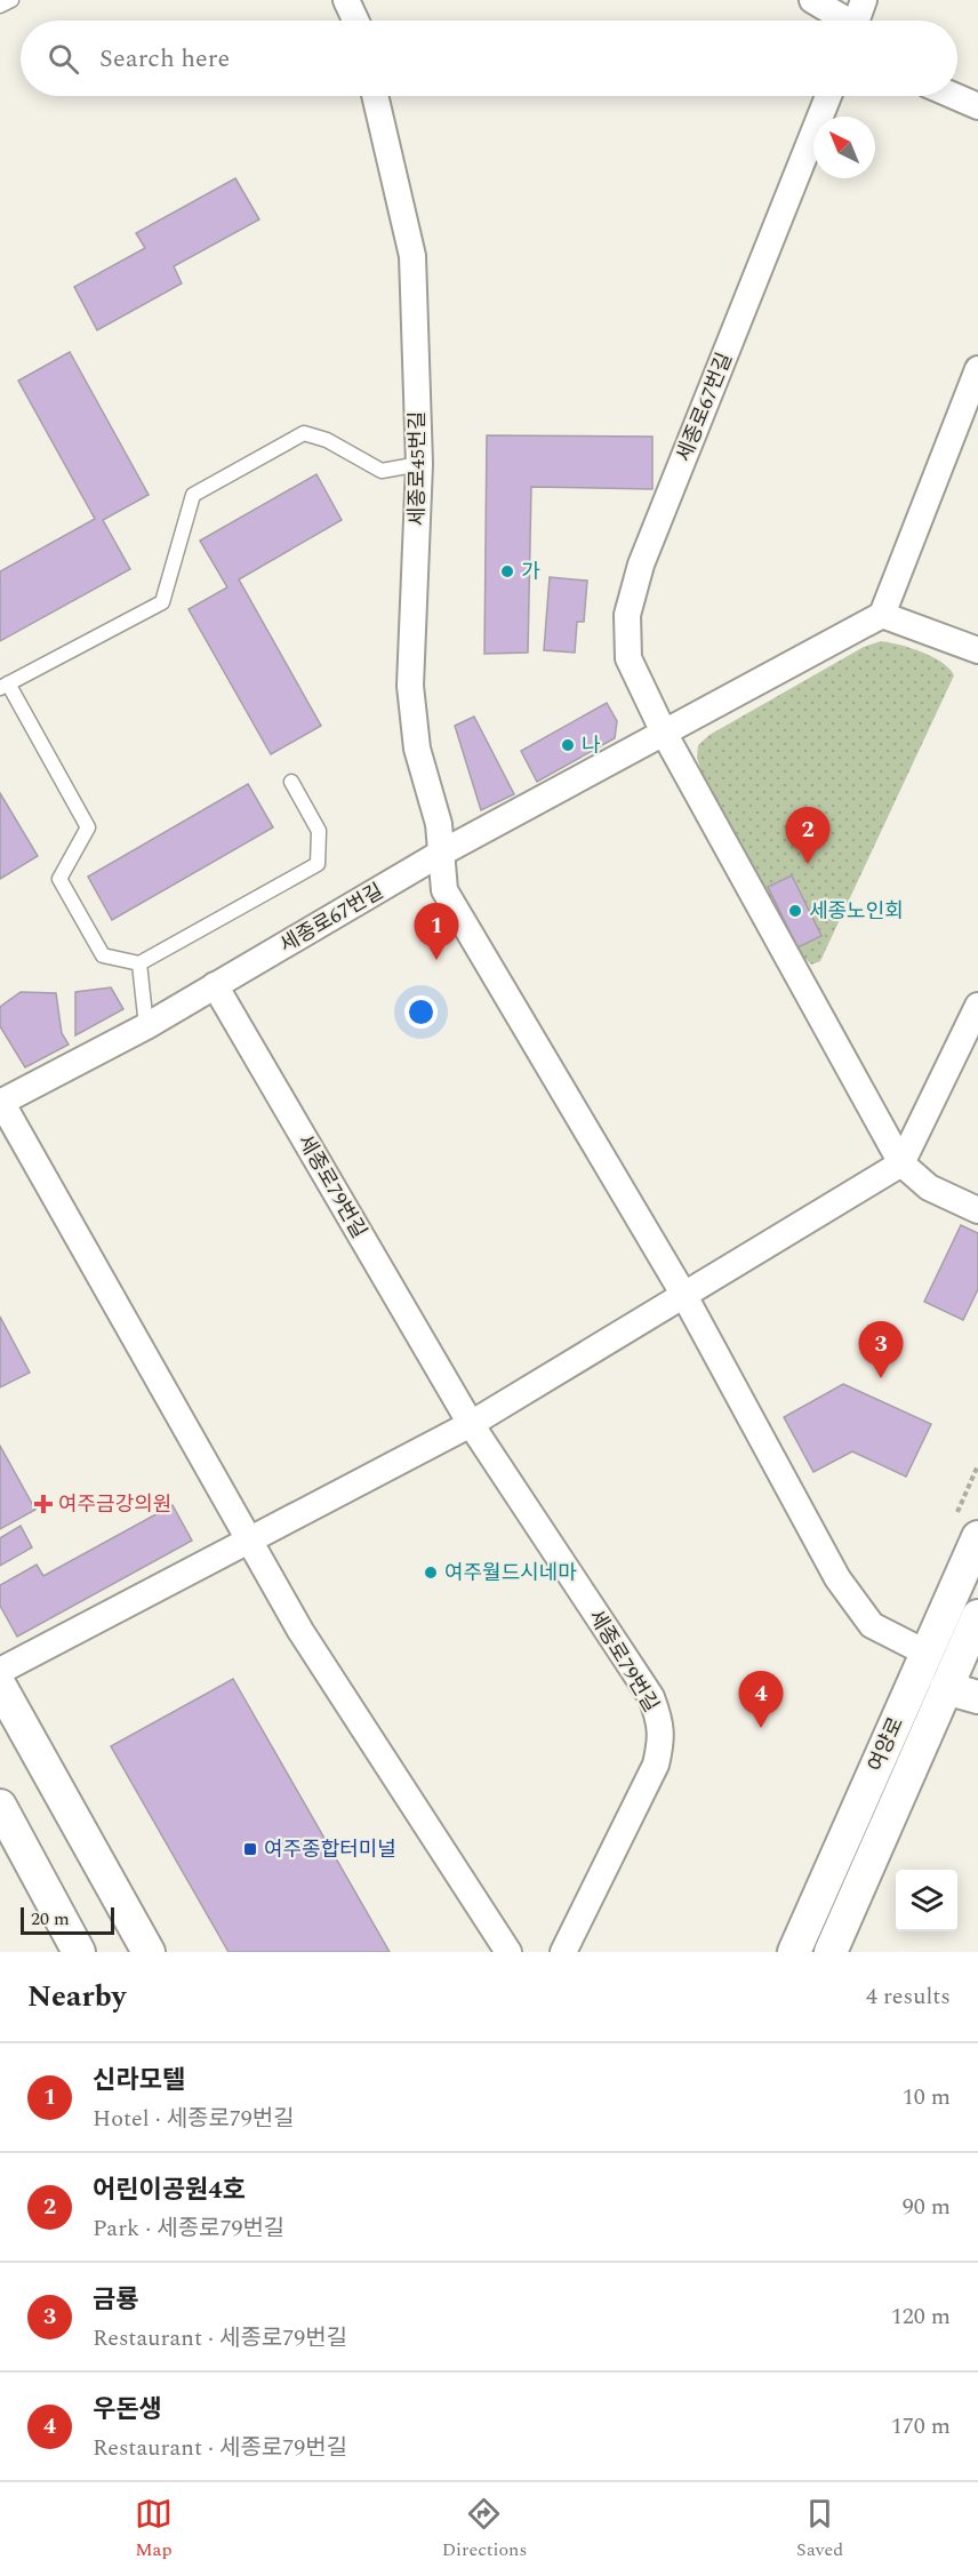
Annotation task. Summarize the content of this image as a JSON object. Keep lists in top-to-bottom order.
{
  "streets": {
    "street": [
      "세종로67번길",
      "세종로45번길",
      "세종로79번길",
      "여양로"
    ]
  },
  "crossings": [
    ["세종로67번길", "세종로45번길"],
    ["세종로67번길", "세종로79번길"]
  ],
  "places": {
    "other": [
      "가",
      "나",
      "세종노인회",
      "여주월드시네마"
    ],
    "health": ["여주금강의원"],
    "transit": ["여주종합터미널"]
  },
  "scale_bar": "20 m",
  "north": "top left",
  "page": {
    "search": "Search here",
    "pins": [
      "2",
      "1",
      "3",
      "4"
    ],
    "scale": "20 m",
    "heading": ["Nearby", "4 results"],
    "list": [
      {
        "mark": "1",
        "name": "신라모텔",
        "note": "Hotel · 세종로79번길",
        "value": "10 m"
      },
      {
        "mark": "2",
        "name": "어린이공원4호",
        "note": "Park · 세종로79번길",
        "value": "90 m"
      },
      {
        "mark": "3",
        "name": "금룡",
        "note": "Restaurant · 세종로79번길",
        "value": "120 m"
      },
      {
        "mark": "4",
        "name": "우돈생",
        "note": "Restaurant · 세종로79번길",
        "value": "170 m"
      }
    ],
    "nav": ["Map", "Directions", "Saved"]
  }
}
